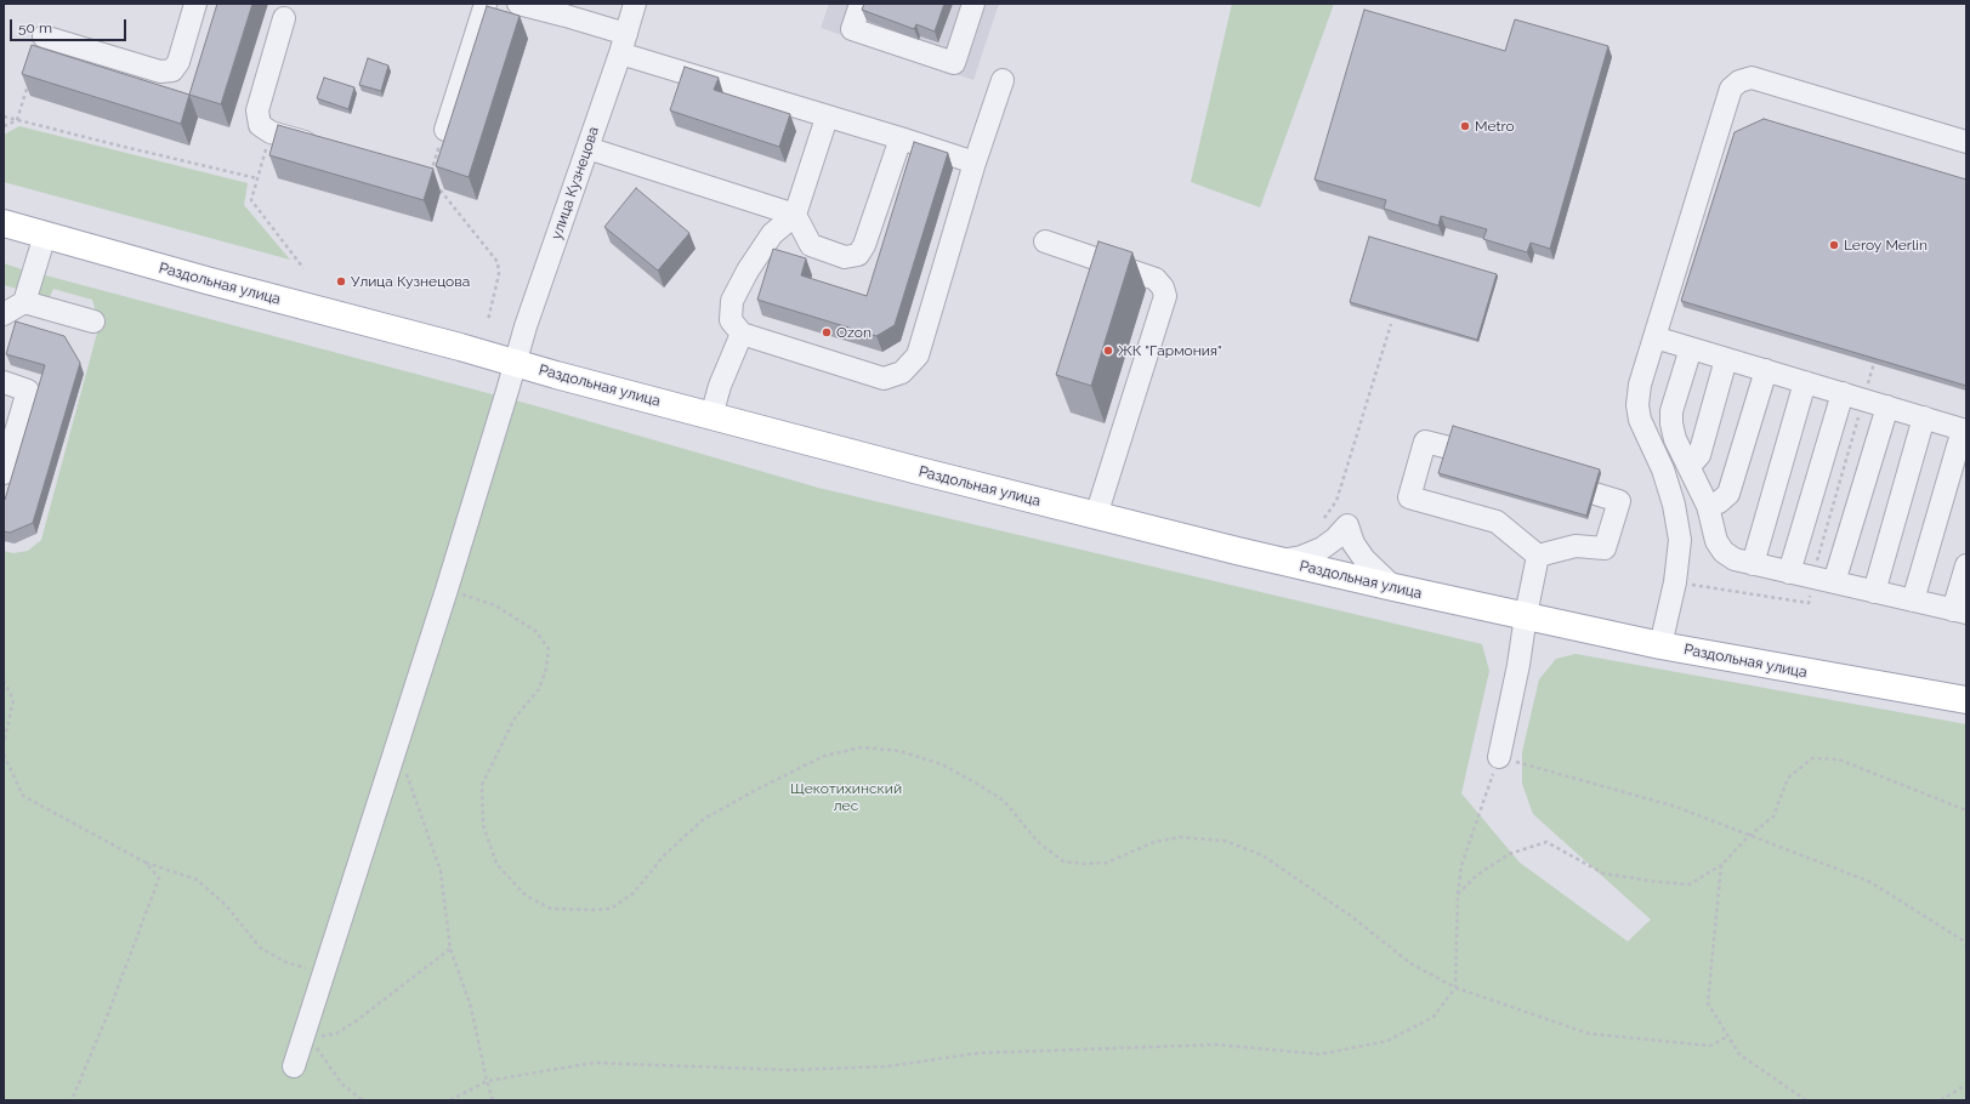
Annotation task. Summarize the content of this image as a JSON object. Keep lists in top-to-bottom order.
{
  "streets": {
    "main road": ["Раздольная улица"],
    "street": ["улица Кузнецова"]
  },
  "crossings": [
    ["улица Кузнецова", "Раздольная улица"]
  ],
  "parks": ["Щекотихинский лес"],
  "places": [
    "Metro",
    "Leroy Merlin",
    "Улица Кузнецова",
    "Ozon",
    "ЖК \"Гармония\""
  ],
  "scale_bar": "50 m"
}
